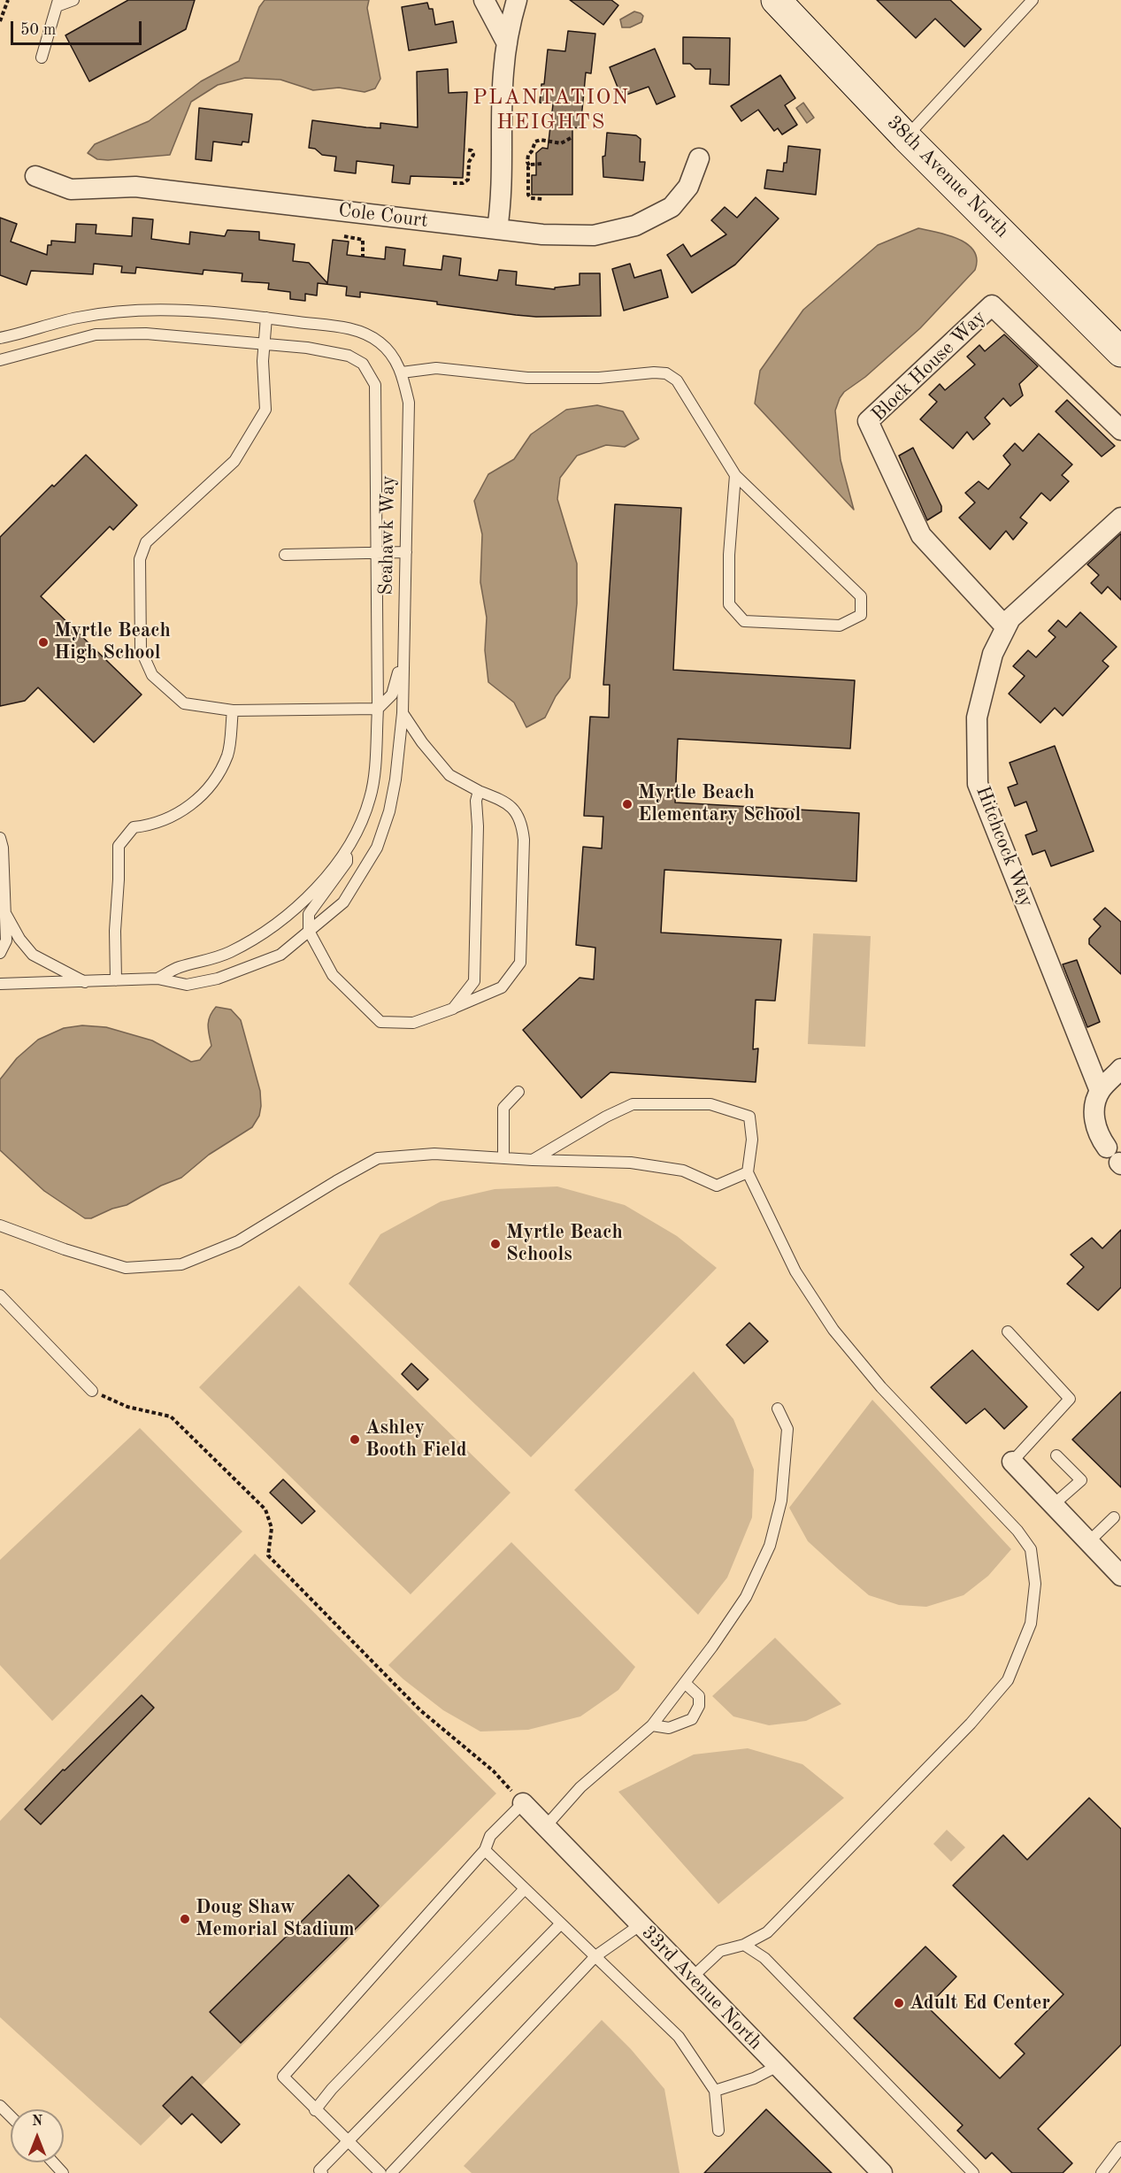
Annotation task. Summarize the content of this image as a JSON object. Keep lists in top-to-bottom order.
{
  "streets": {
    "main road": ["38th Avenue North"],
    "street": [
      "Cole Court",
      "Block House Way",
      "Hitchcock Way",
      "33rd Avenue North"
    ],
    "lane": ["Seahawk Way"]
  },
  "crossings": [
    ["Block House Way", "Hitchcock Way"]
  ],
  "districts": ["PLANTATION HEIGHTS"],
  "places": [
    "Myrtle Beach High School",
    "Myrtle Beach Elementary School",
    "Myrtle Beach Schools",
    "Ashley Booth Field",
    "Doug Shaw Memorial Stadium",
    "Adult Ed Center"
  ],
  "scale_bar": "50 m",
  "north": "top"
}
